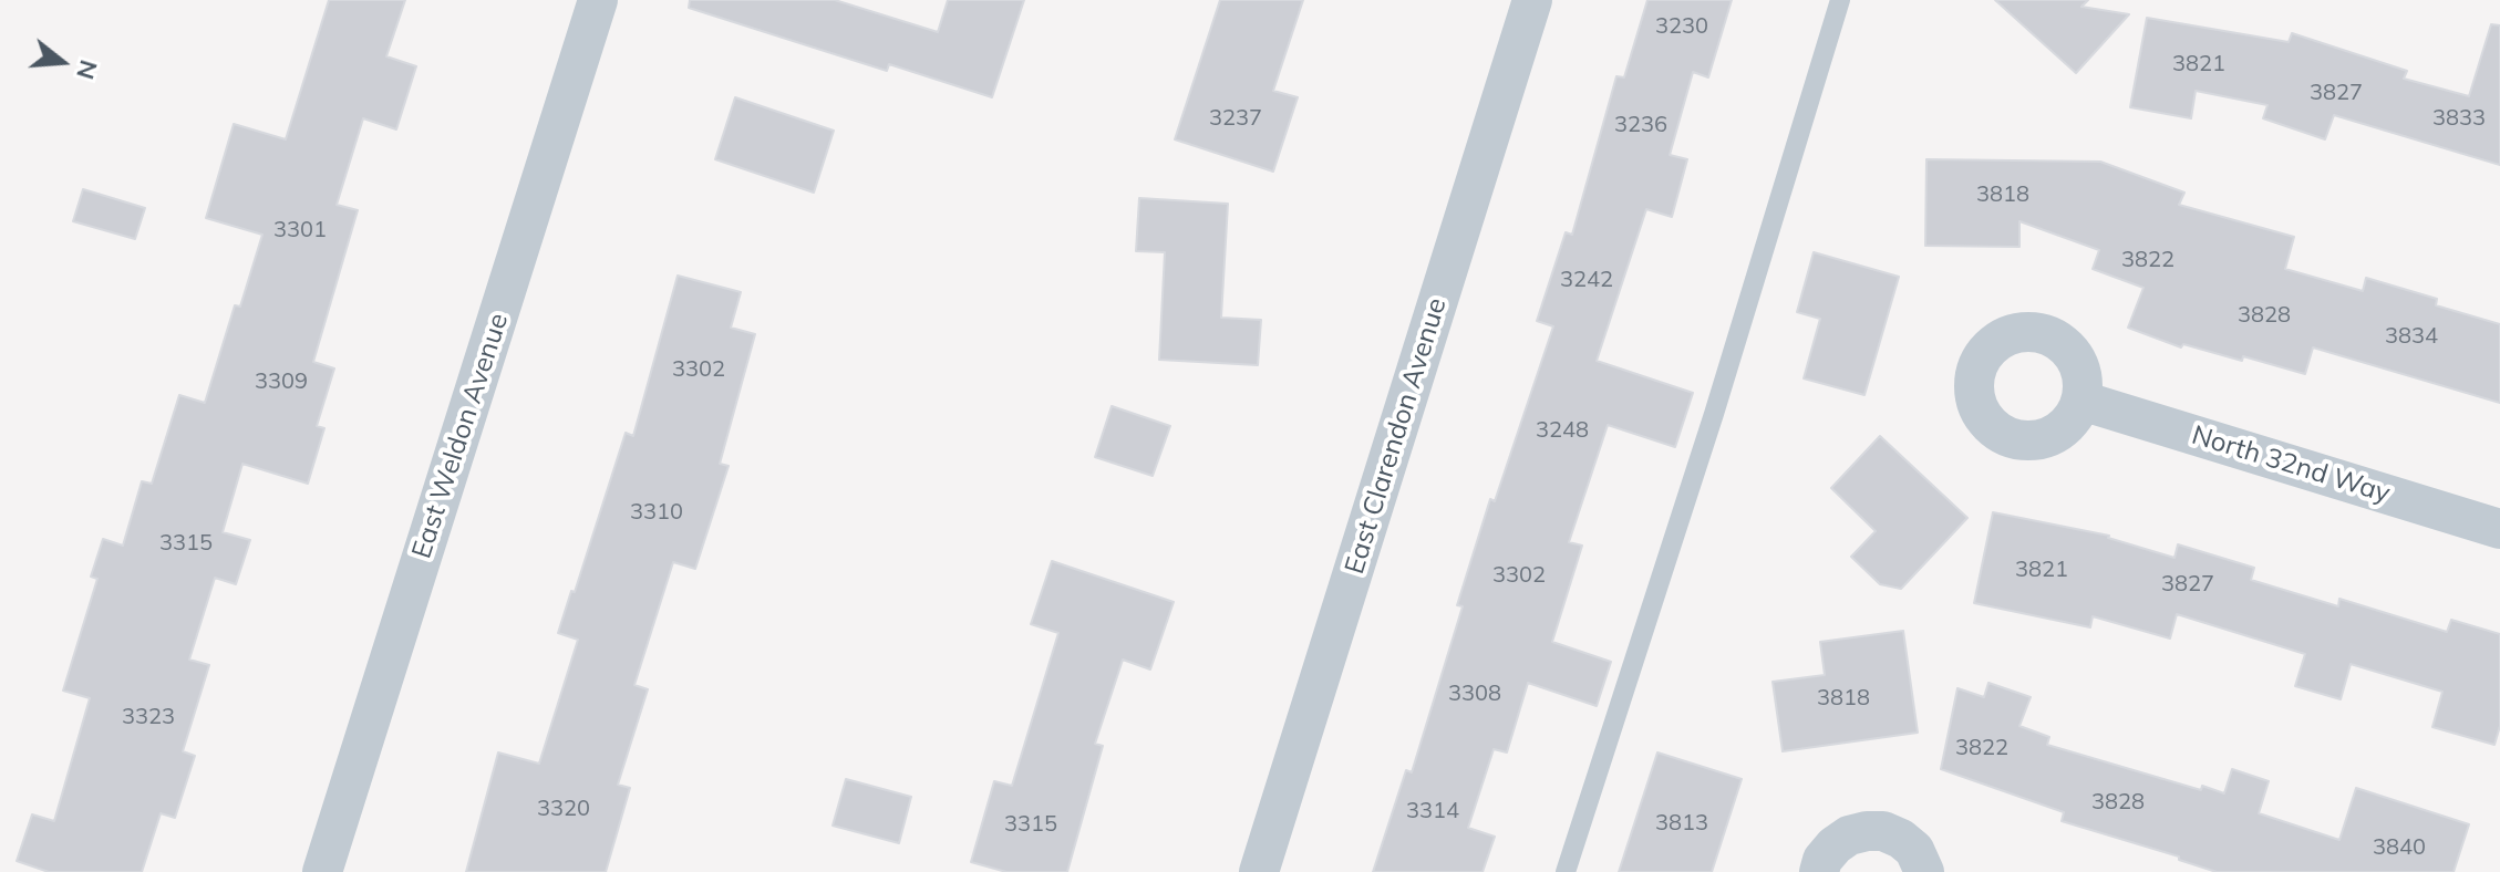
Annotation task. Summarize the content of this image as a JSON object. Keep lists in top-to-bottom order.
{
  "streets": {
    "street": ["East Weldon Avenue", "East Clarendon Avenue", "North 32nd Way"]
  },
  "house_numbers": [
    "3230",
    "3821",
    "3827",
    "3237",
    "3833",
    "3236",
    "3818",
    "3301",
    "3822",
    "3242",
    "3828",
    "3834",
    "3302",
    "3309",
    "3248",
    "3310",
    "3315",
    "3821",
    "3302",
    "3827",
    "3308",
    "3818",
    "3323",
    "3822",
    "3828",
    "3320",
    "3314",
    "3813",
    "3315",
    "3840"
  ],
  "north": "right"
}
